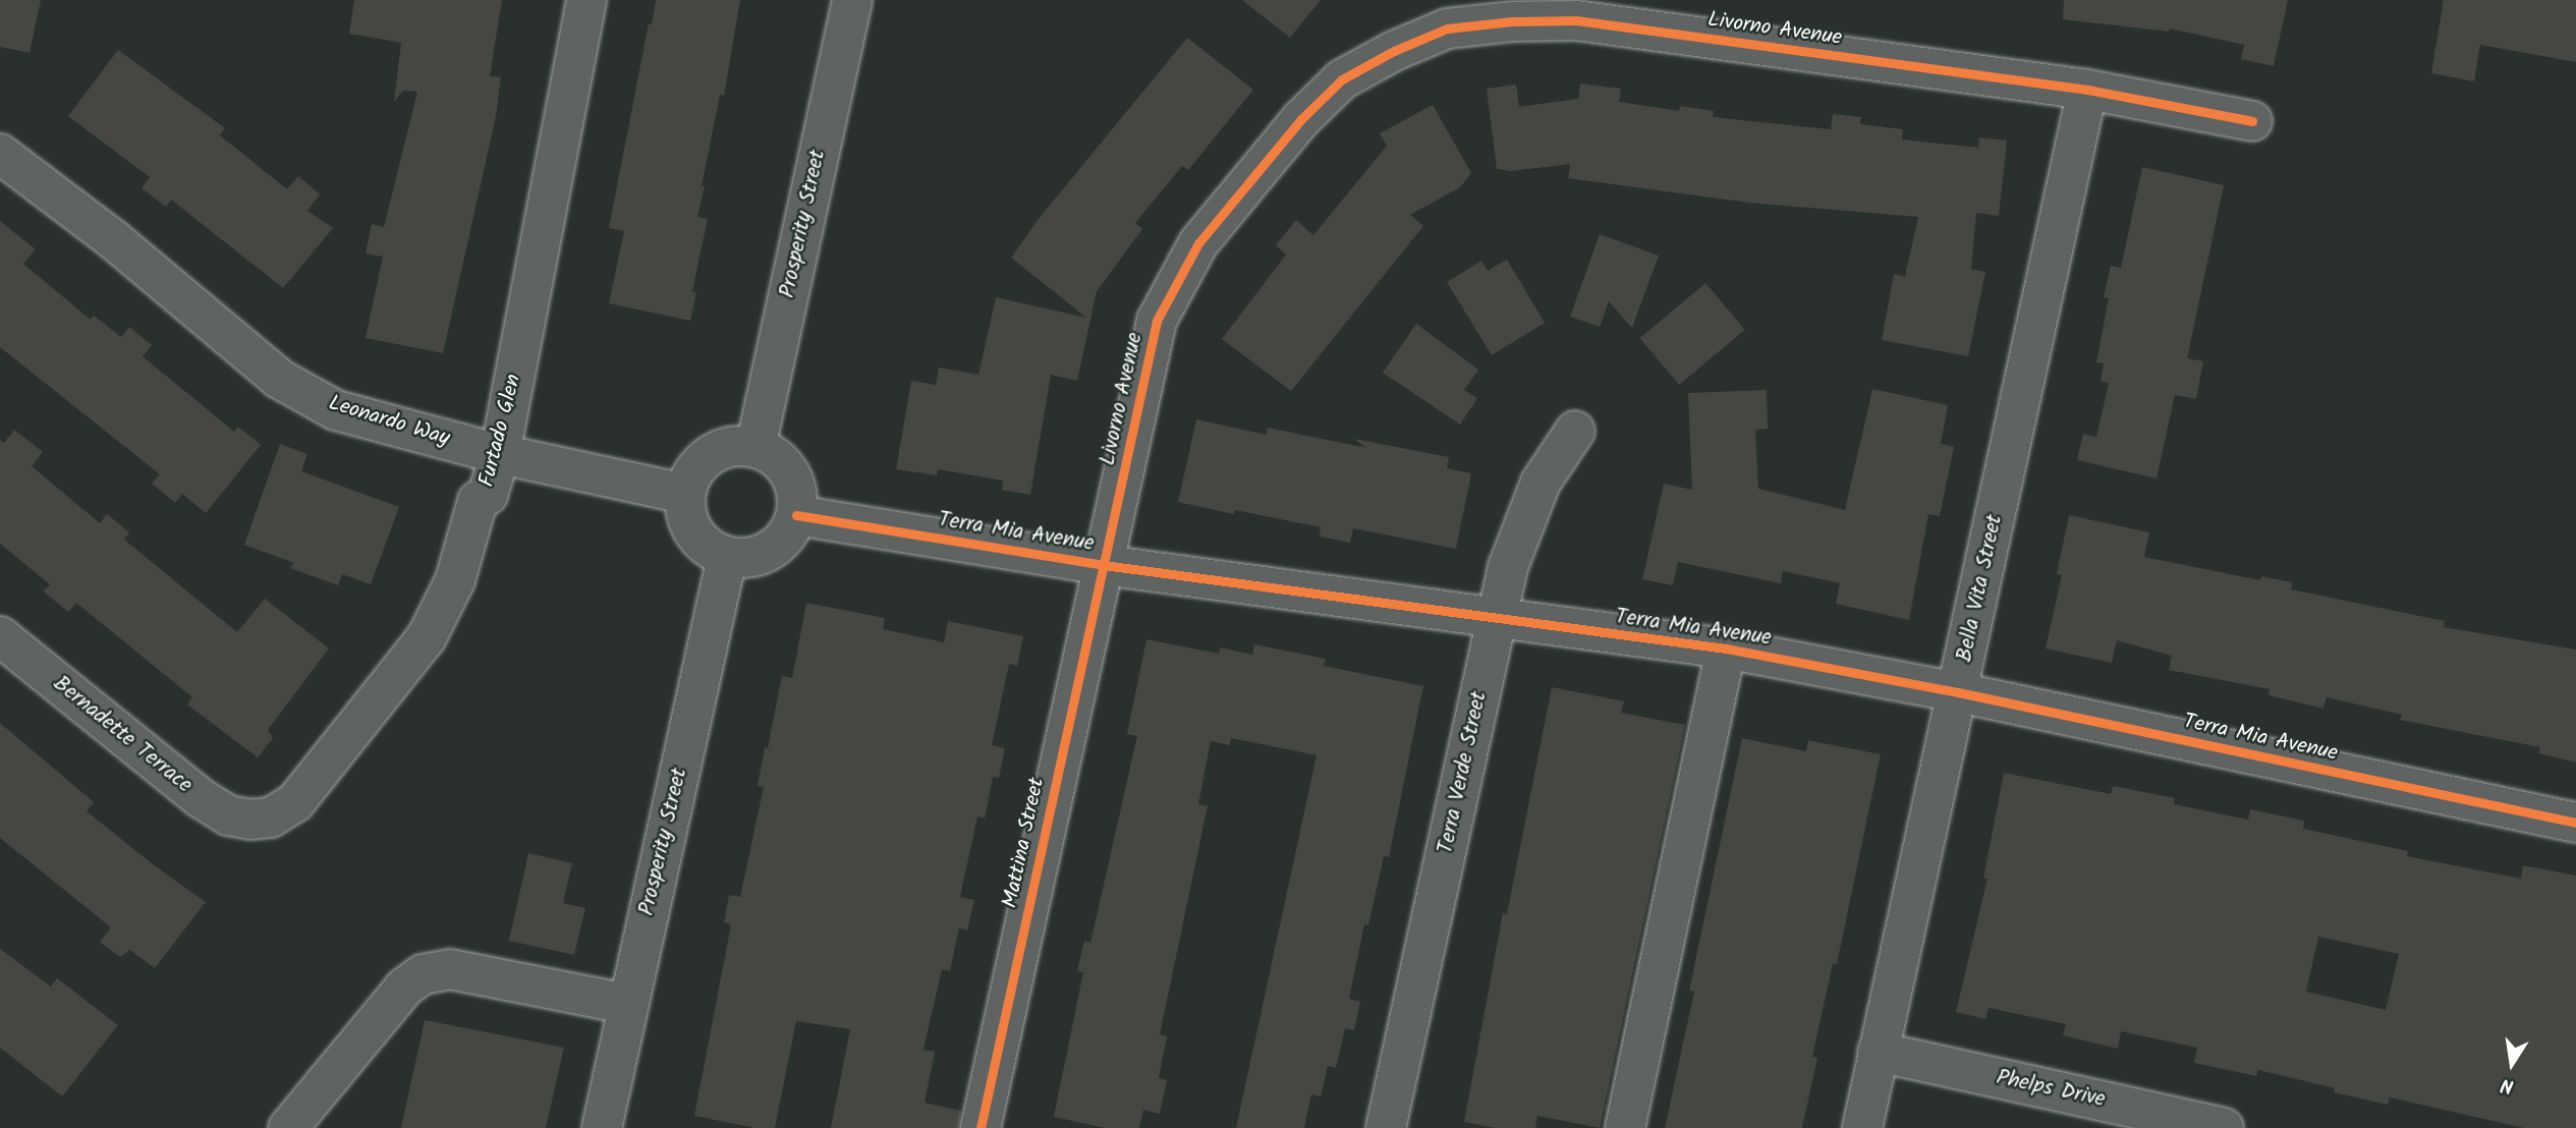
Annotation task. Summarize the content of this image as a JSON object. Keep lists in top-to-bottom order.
{
  "streets": {
    "street": [
      "Livorno Avenue",
      "Prosperity Street",
      "Leonardo Way",
      "Furtado Glen",
      "Terra Mia Avenue",
      "Bella Vita Street",
      "Bernadette Terrace",
      "Terra Verde Street",
      "Mattina Street",
      "Phelps Drive"
    ]
  },
  "crossings": [
    ["Livorno Avenue", "Terra Mia Avenue"],
    ["Livorno Avenue", "Bella Vita Street"],
    ["Livorno Avenue", "Mattina Street"],
    ["Prosperity Street", "Leonardo Way"],
    ["Prosperity Street", "Terra Mia Avenue"],
    ["Leonardo Way", "Furtado Glen"],
    ["Leonardo Way", "Terra Mia Avenue"],
    ["Furtado Glen", "Bernadette Terrace"],
    ["Terra Mia Avenue", "Bella Vita Street"],
    ["Terra Mia Avenue", "Terra Verde Street"],
    ["Terra Mia Avenue", "Mattina Street"],
    ["Bella Vita Street", "Phelps Drive"]
  ],
  "north": "bottom"
}
